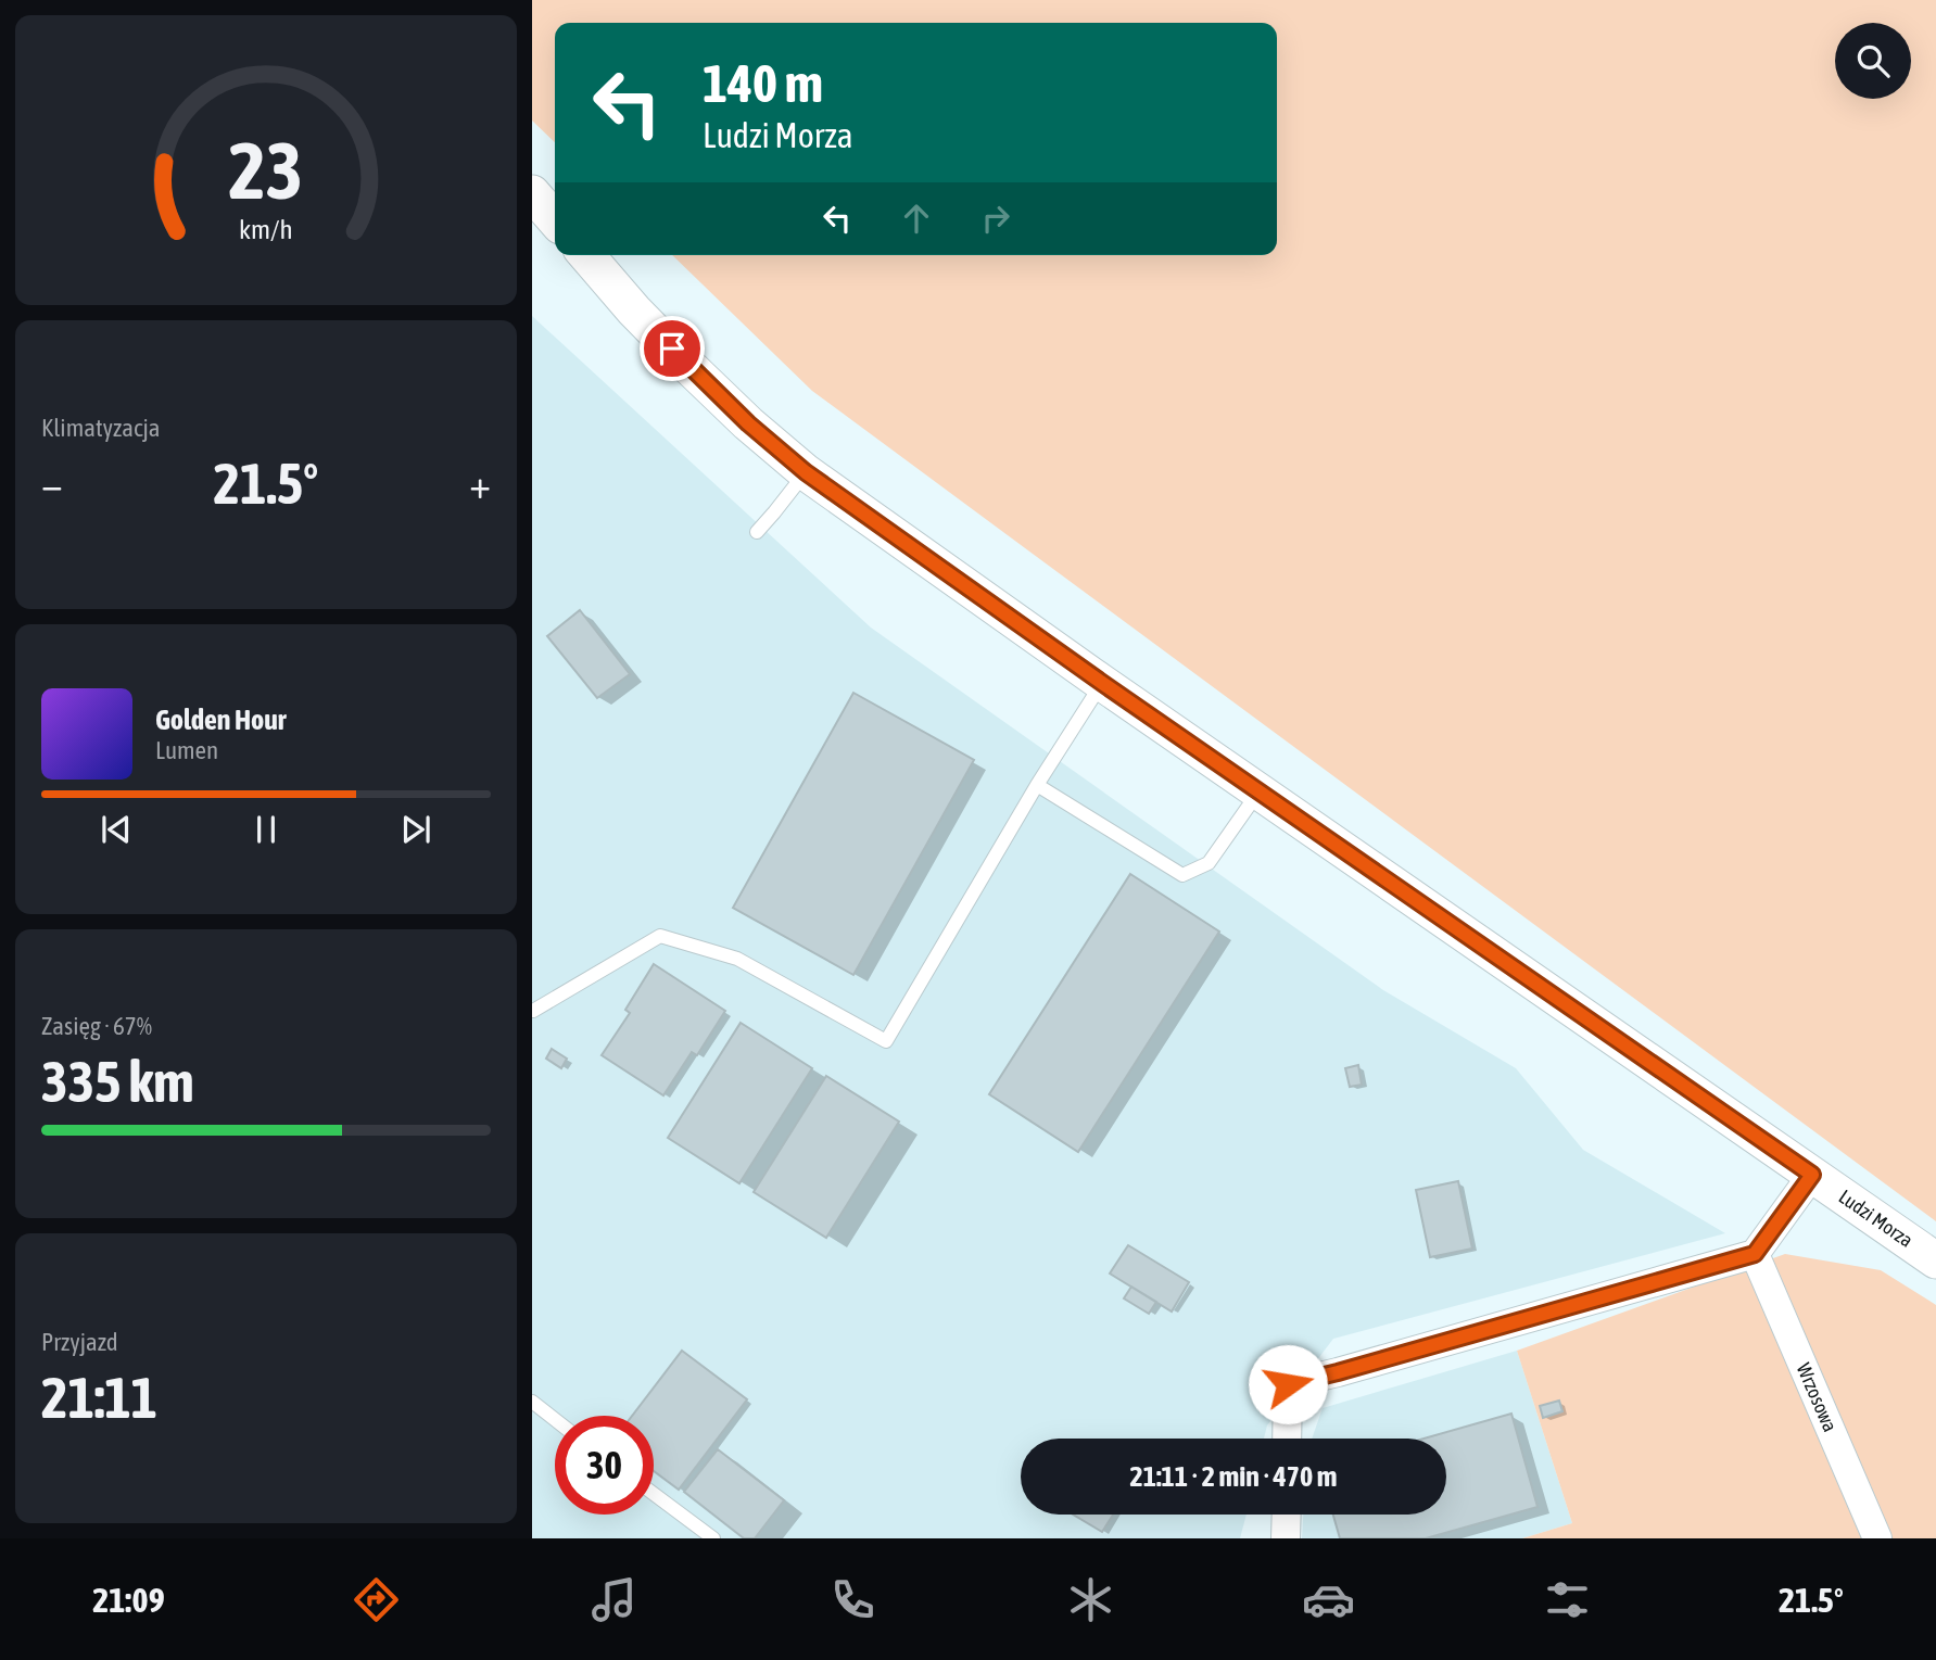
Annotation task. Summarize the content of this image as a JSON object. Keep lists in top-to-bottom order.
{
  "streets": {
    "street": ["Ludzi Morza", "Wrzosowa"]
  },
  "page": {
    "turn": ["140 m", "Ludzi Morza"],
    "tile": [
      "Klimatyzacja",
      ["Zasięg · 67%", "335 km"],
      ["Przyjazd", "21:11"]
    ],
    "heat": ["−", "21.5°", "+"],
    "song": ["Golden Hour", "Lumen"],
    "limit": "30",
    "trip": "21:11 · 2 min · 470 m",
    "tabs": ["21:09", "21.5°"],
    "gauge": ["23", "km/h"]
  }
}
